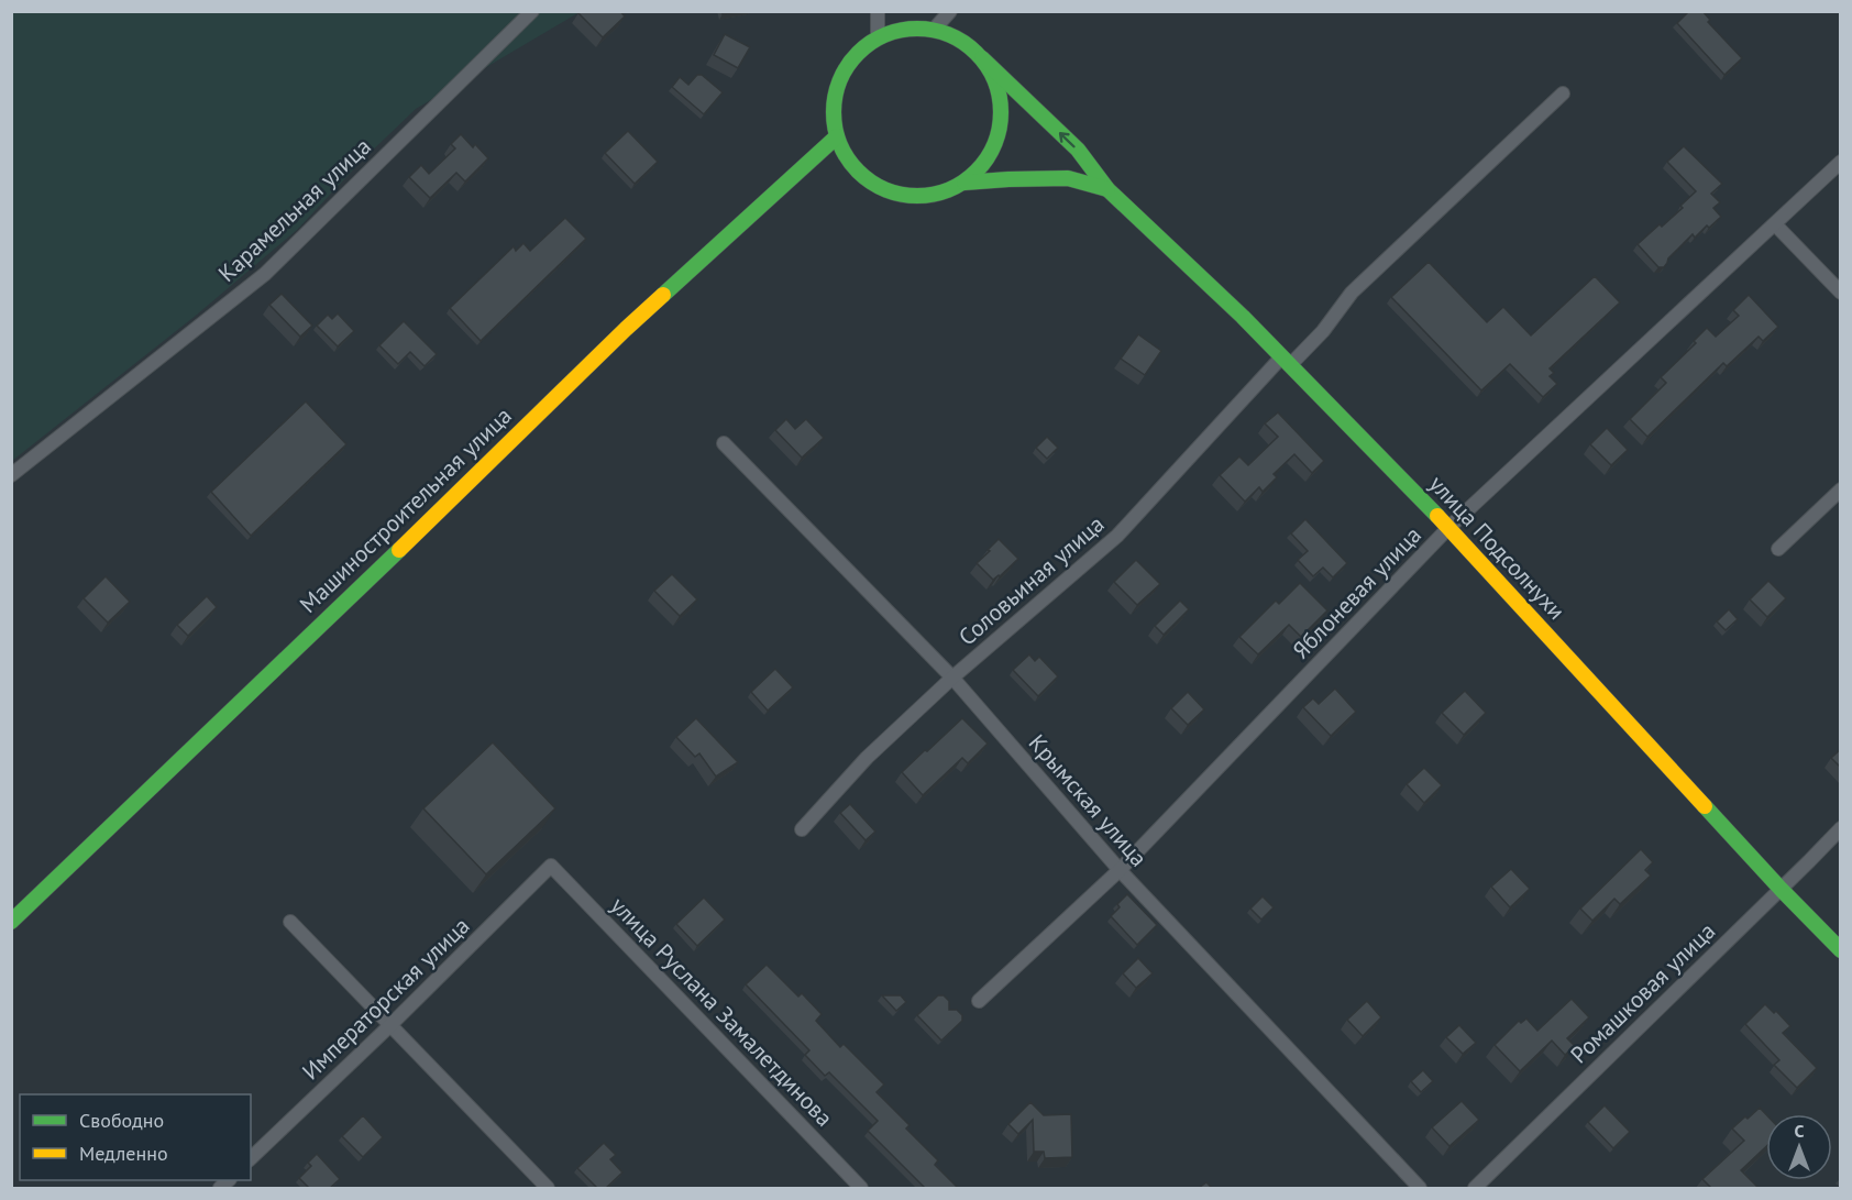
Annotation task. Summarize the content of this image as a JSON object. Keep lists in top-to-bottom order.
{
  "streets": {
    "street": [
      "Карамельная улица",
      "Машиностроительная улица",
      "улица Подсолнухи",
      "Соловьиная улица",
      "Яблоневая улица",
      "Крымская улица",
      "Ромашковая улица",
      "Императорская улица",
      "улица Руслана Замалетдинова"
    ]
  },
  "crossings": [
    ["Машиностроительная улица", "улица Подсолнухи"],
    ["улица Подсолнухи", "Соловьиная улица"],
    ["улица Подсолнухи", "Яблоневая улица"],
    ["улица Подсолнухи", "Ромашковая улица"],
    ["Соловьиная улица", "Крымская улица"],
    ["Яблоневая улица", "Крымская улица"],
    ["Императорская улица", "улица Руслана Замалетдинова"]
  ],
  "legend": ["Свободно", "Медленно"],
  "north": "top"
}
